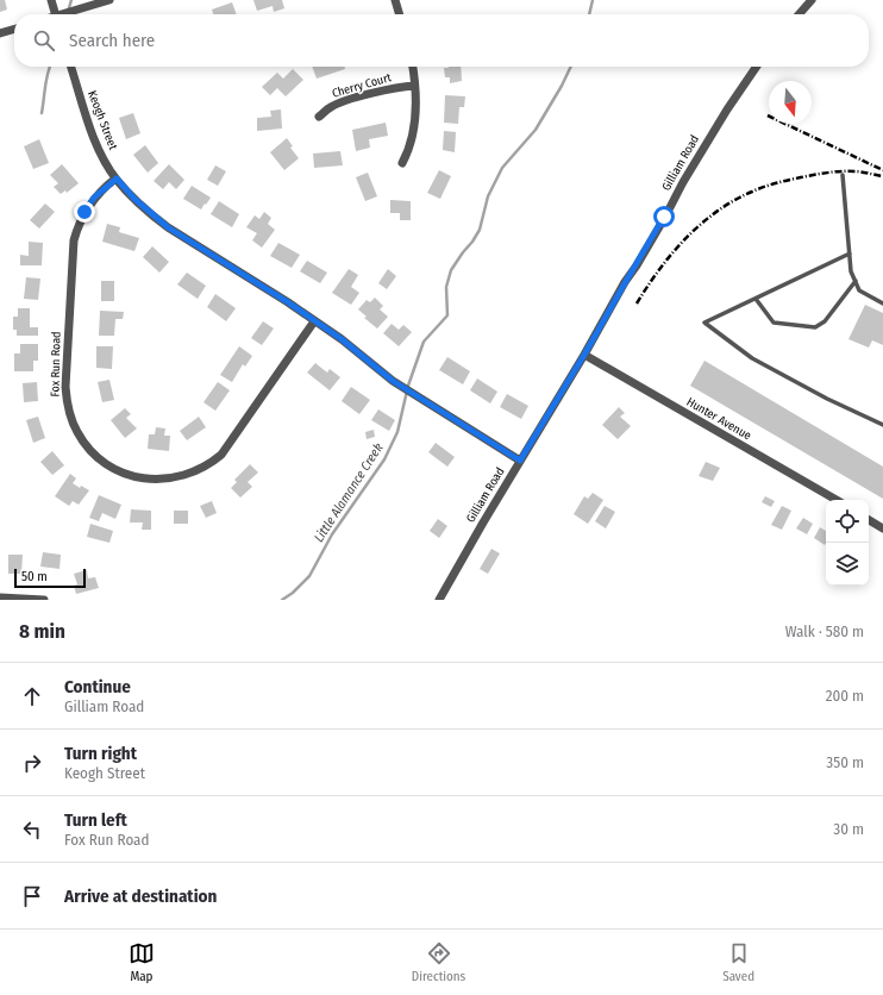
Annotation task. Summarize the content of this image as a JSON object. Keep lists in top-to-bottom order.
{
  "streets": {
    "street": [
      "Cherry Court",
      "Keogh Street",
      "Gilliam Road",
      "Fox Run Road",
      "Hunter Avenue"
    ]
  },
  "crossings": [
    ["Keogh Street", "Gilliam Road"],
    ["Keogh Street", "Fox Run Road"],
    ["Gilliam Road", "Hunter Avenue"]
  ],
  "water": ["Little Alamance Creek"],
  "scale_bar": "50 m",
  "north": "bottom",
  "page": {
    "search": "Search here",
    "scale": "50 m",
    "heading": ["8 min", "Walk · 580 m"],
    "list": [
      ["Continue", "Gilliam Road", "200 m"],
      ["Turn right", "Keogh Street", "350 m"],
      ["Turn left", "Fox Run Road", "30 m"],
      "Arrive at destination"
    ],
    "nav": ["Map", "Directions", "Saved"]
  }
}
